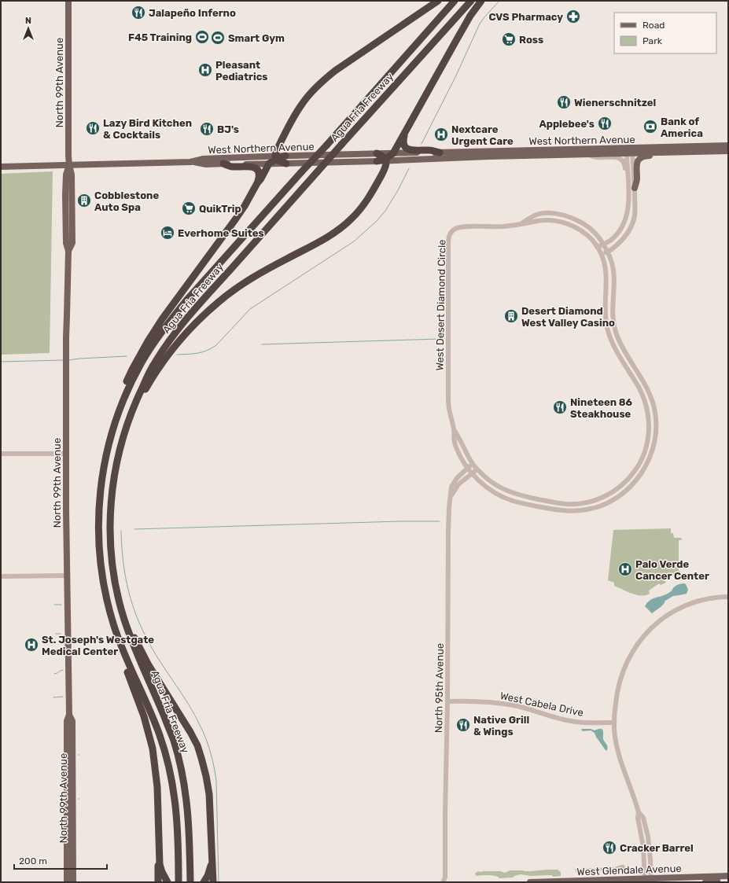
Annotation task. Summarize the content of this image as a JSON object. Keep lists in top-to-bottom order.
{
  "streets": {
    "highway": ["Agua Fria Freeway"],
    "main road": ["North 99th Avenue", "West Northern Avenue", "West Glendale Avenue"],
    "street": ["West Desert Diamond Circle", "North 95th Avenue", "West Cabela Drive"]
  },
  "crossings": [
    ["North 99th Avenue", "West Northern Avenue"],
    ["West Desert Diamond Circle", "North 95th Avenue"],
    ["North 95th Avenue", "West Cabela Drive"]
  ],
  "places": {
    "restaurant": [
      "Jalapeño Inferno",
      "Wienerschnitzel",
      "Applebee's",
      "Lazy Bird Kitchen & Cocktails",
      "BJ's",
      "Nineteen 86 Steakhouse",
      "Native Grill & Wings",
      "Cracker Barrel"
    ],
    "pharmacy": ["CVS Pharmacy"],
    "sports": ["F45 Training", "Smart Gym"],
    "supermarket": ["Ross", "QuikTrip"],
    "hospital": [
      "Pleasant Pediatrics",
      "Nextcare Urgent Care",
      "Palo Verde Cancer Center",
      "St. Joseph's Westgate Medical Center"
    ],
    "bank": ["Bank of America"],
    "building": ["Cobblestone Auto Spa", "Desert Diamond West Valley Casino"],
    "hotel": ["Everhome Suites"]
  },
  "legend": ["Road", "Park"],
  "scale_bar": "200 m",
  "north": "top"
}
